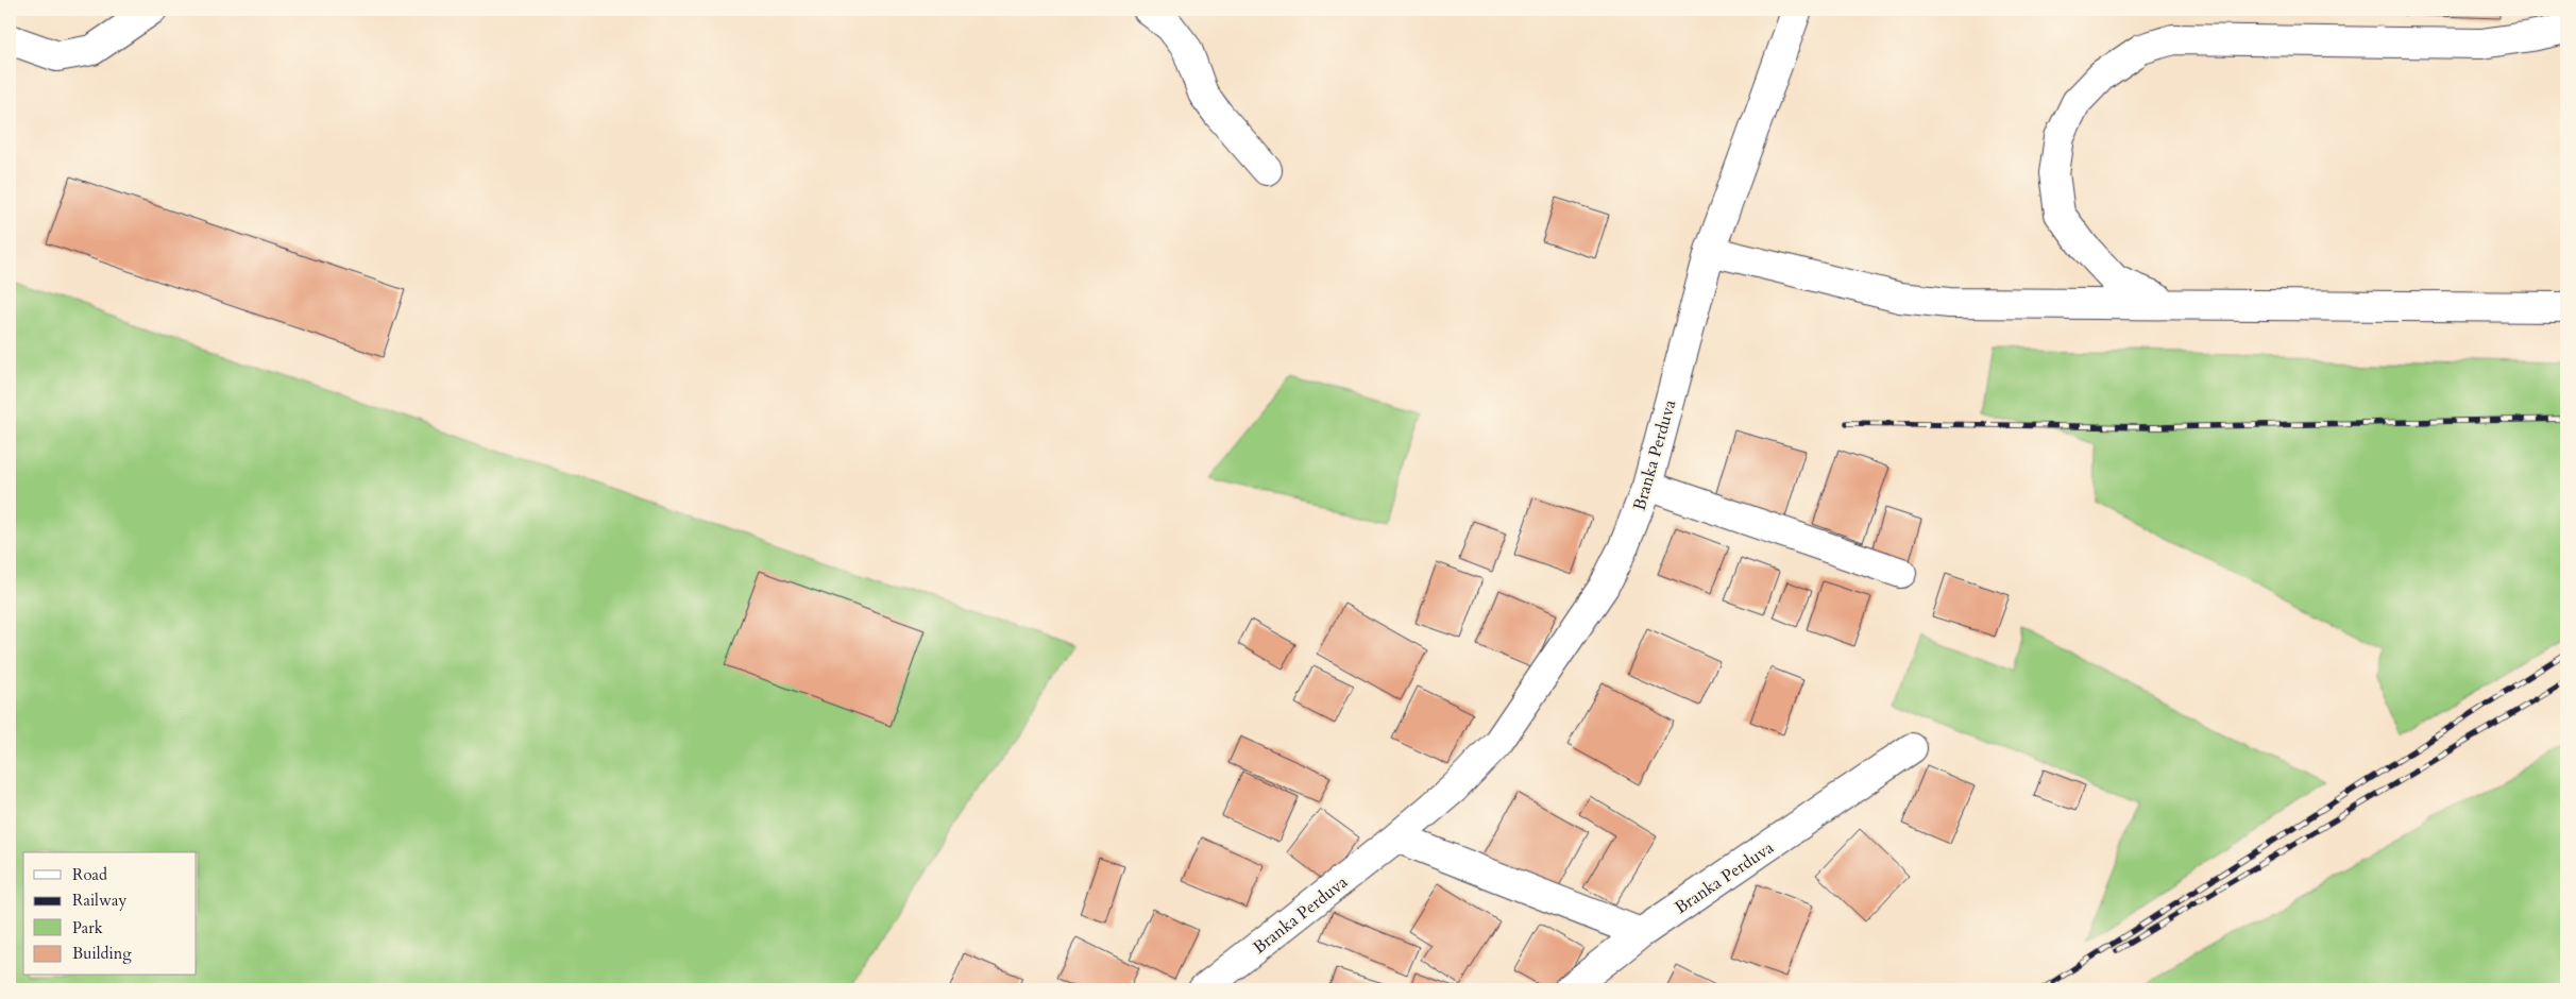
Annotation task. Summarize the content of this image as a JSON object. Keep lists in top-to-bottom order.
{
  "streets": {
    "street": ["Branka Perduva"]
  },
  "legend": [
    "Road",
    "Railway",
    "Park",
    "Building"
  ]
}
